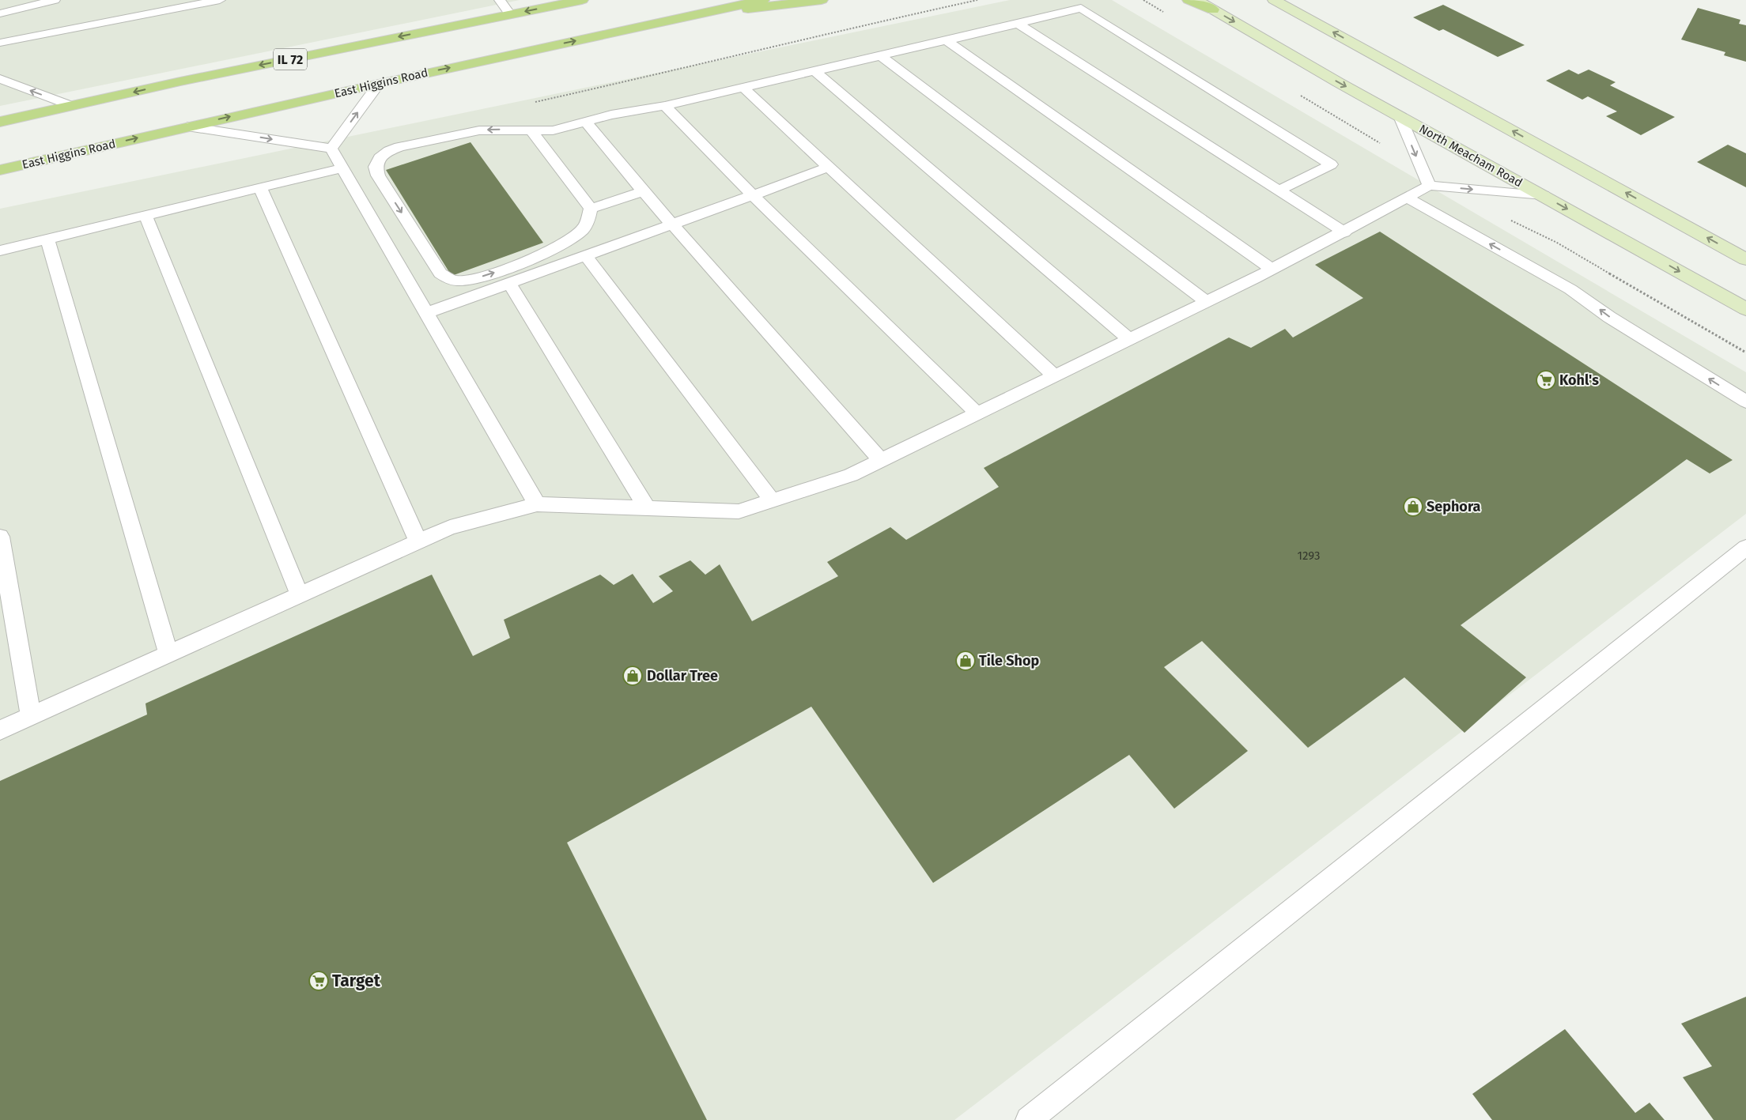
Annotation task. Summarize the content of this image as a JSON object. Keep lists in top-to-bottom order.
{
  "streets": {
    "main road": ["IL 72", "East Higgins Road", "North Meacham Road"]
  },
  "places": {
    "supermarket": ["Kohl's", "Target"],
    "shop": ["Sephora", "Tile Shop", "Dollar Tree"]
  },
  "house_numbers": ["1293"]
}
